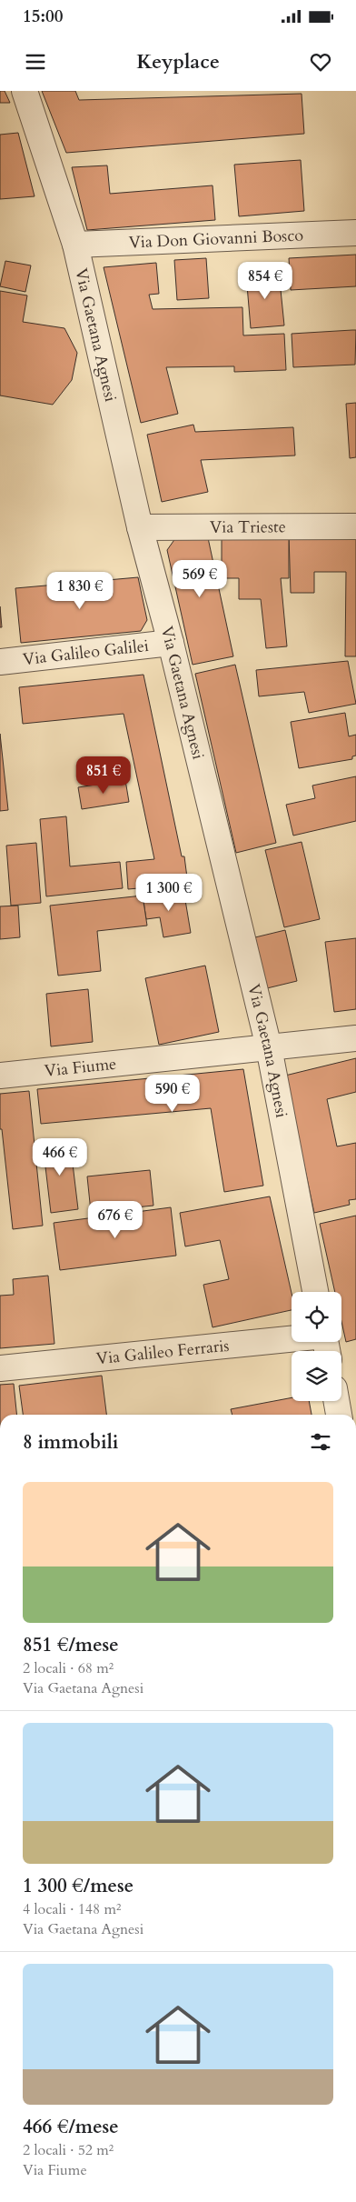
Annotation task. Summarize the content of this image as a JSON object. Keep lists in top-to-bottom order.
{
  "streets": {
    "street": [
      "Via Don Giovanni Bosco",
      "Via Gaetana Agnesi",
      "Via Trieste",
      "Via Galileo Galilei",
      "Via Fiume",
      "Via Galileo Ferraris"
    ]
  },
  "crossings": [
    ["Via Don Giovanni Bosco", "Via Gaetana Agnesi"],
    ["Via Gaetana Agnesi", "Via Trieste"],
    ["Via Gaetana Agnesi", "Via Galileo Galilei"],
    ["Via Gaetana Agnesi", "Via Fiume"]
  ],
  "page": {
    "status": "15:00",
    "header": "Keyplace",
    "price": [
      "854 €",
      "569 €",
      "1 830 €",
      "851 €",
      "1 300 €",
      "590 €",
      "466 €",
      "676 €"
    ],
    "heading": "8 immobili",
    "list": [
      {
        "name": "851 €/mese",
        "note": "2 locali · 68 m² · Via Gaetana Agnesi"
      },
      {
        "name": "1 300 €/mese",
        "note": "4 locali · 148 m² · Via Gaetana Agnesi"
      },
      {
        "name": "466 €/mese",
        "note": "2 locali · 52 m² · Via Fiume"
      }
    ]
  }
}
